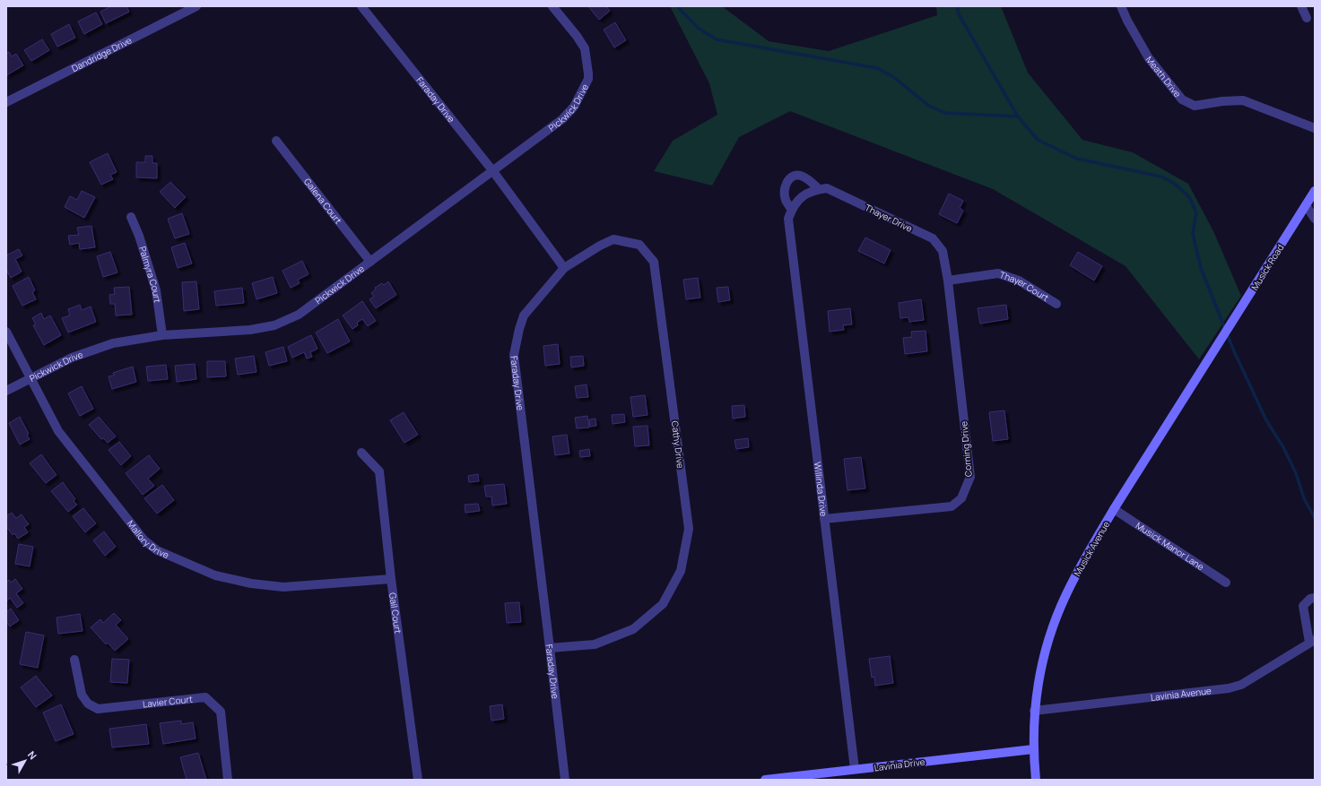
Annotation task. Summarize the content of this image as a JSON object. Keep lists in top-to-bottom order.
{
  "streets": {
    "street": [
      "Dandridge Drive",
      "Meath Drive",
      "Faraday Drive",
      "Pickwick Drive",
      "Galena Court",
      "Thayer Drive",
      "Musick Road",
      "Palmyra Court",
      "Thayer Court",
      "Cathy Drive",
      "Corning Drive",
      "Willinda Drive",
      "Mallory Drive",
      "Musick Manor Lane",
      "Musick Avenue",
      "Gail Court",
      "Lavinia Avenue",
      "Lavier Court",
      "Lavinia Drive"
    ]
  },
  "crossings": [
    ["Faraday Drive", "Pickwick Drive"],
    ["Faraday Drive", "Cathy Drive"],
    ["Pickwick Drive", "Galena Court"],
    ["Pickwick Drive", "Palmyra Court"],
    ["Pickwick Drive", "Mallory Drive"],
    ["Thayer Drive", "Thayer Court"],
    ["Thayer Drive", "Corning Drive"],
    ["Thayer Drive", "Willinda Drive"],
    ["Musick Road", "Musick Avenue"],
    ["Thayer Court", "Corning Drive"],
    ["Corning Drive", "Willinda Drive"],
    ["Willinda Drive", "Lavinia Drive"],
    ["Mallory Drive", "Gail Court"],
    ["Musick Manor Lane", "Musick Avenue"],
    ["Musick Avenue", "Lavinia Avenue"],
    ["Musick Avenue", "Lavinia Drive"]
  ],
  "north": "top right"
}
